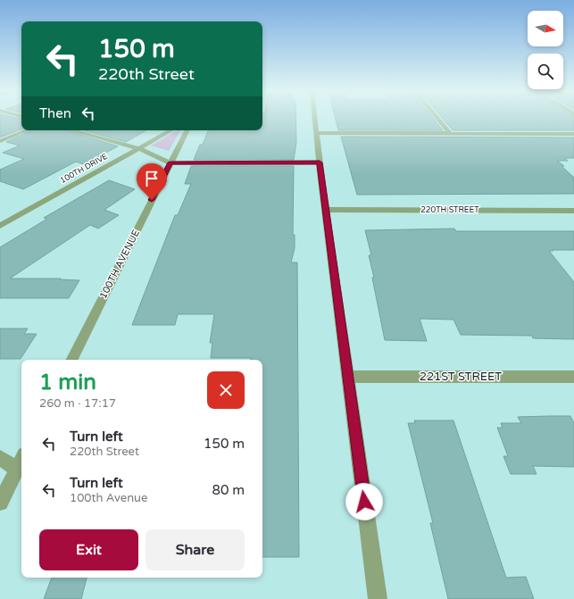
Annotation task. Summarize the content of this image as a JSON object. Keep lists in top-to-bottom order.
{
  "streets": {
    "street": [
      "100TH DRIVE",
      "220TH STREET",
      "100TH AVENUE",
      "221ST STREET"
    ]
  },
  "north": "right",
  "page": {
    "turn": ["150 m", "220th Street"],
    "then": "Then",
    "heading": ["1 min", "260 m · 17:17"],
    "list": [
      {
        "name": "Turn left",
        "note": "220th Street",
        "value": "150 m"
      },
      {
        "name": "Turn left",
        "note": "100th Avenue",
        "value": "80 m"
      }
    ],
    "buttons": ["Exit", "Share"]
  }
}
